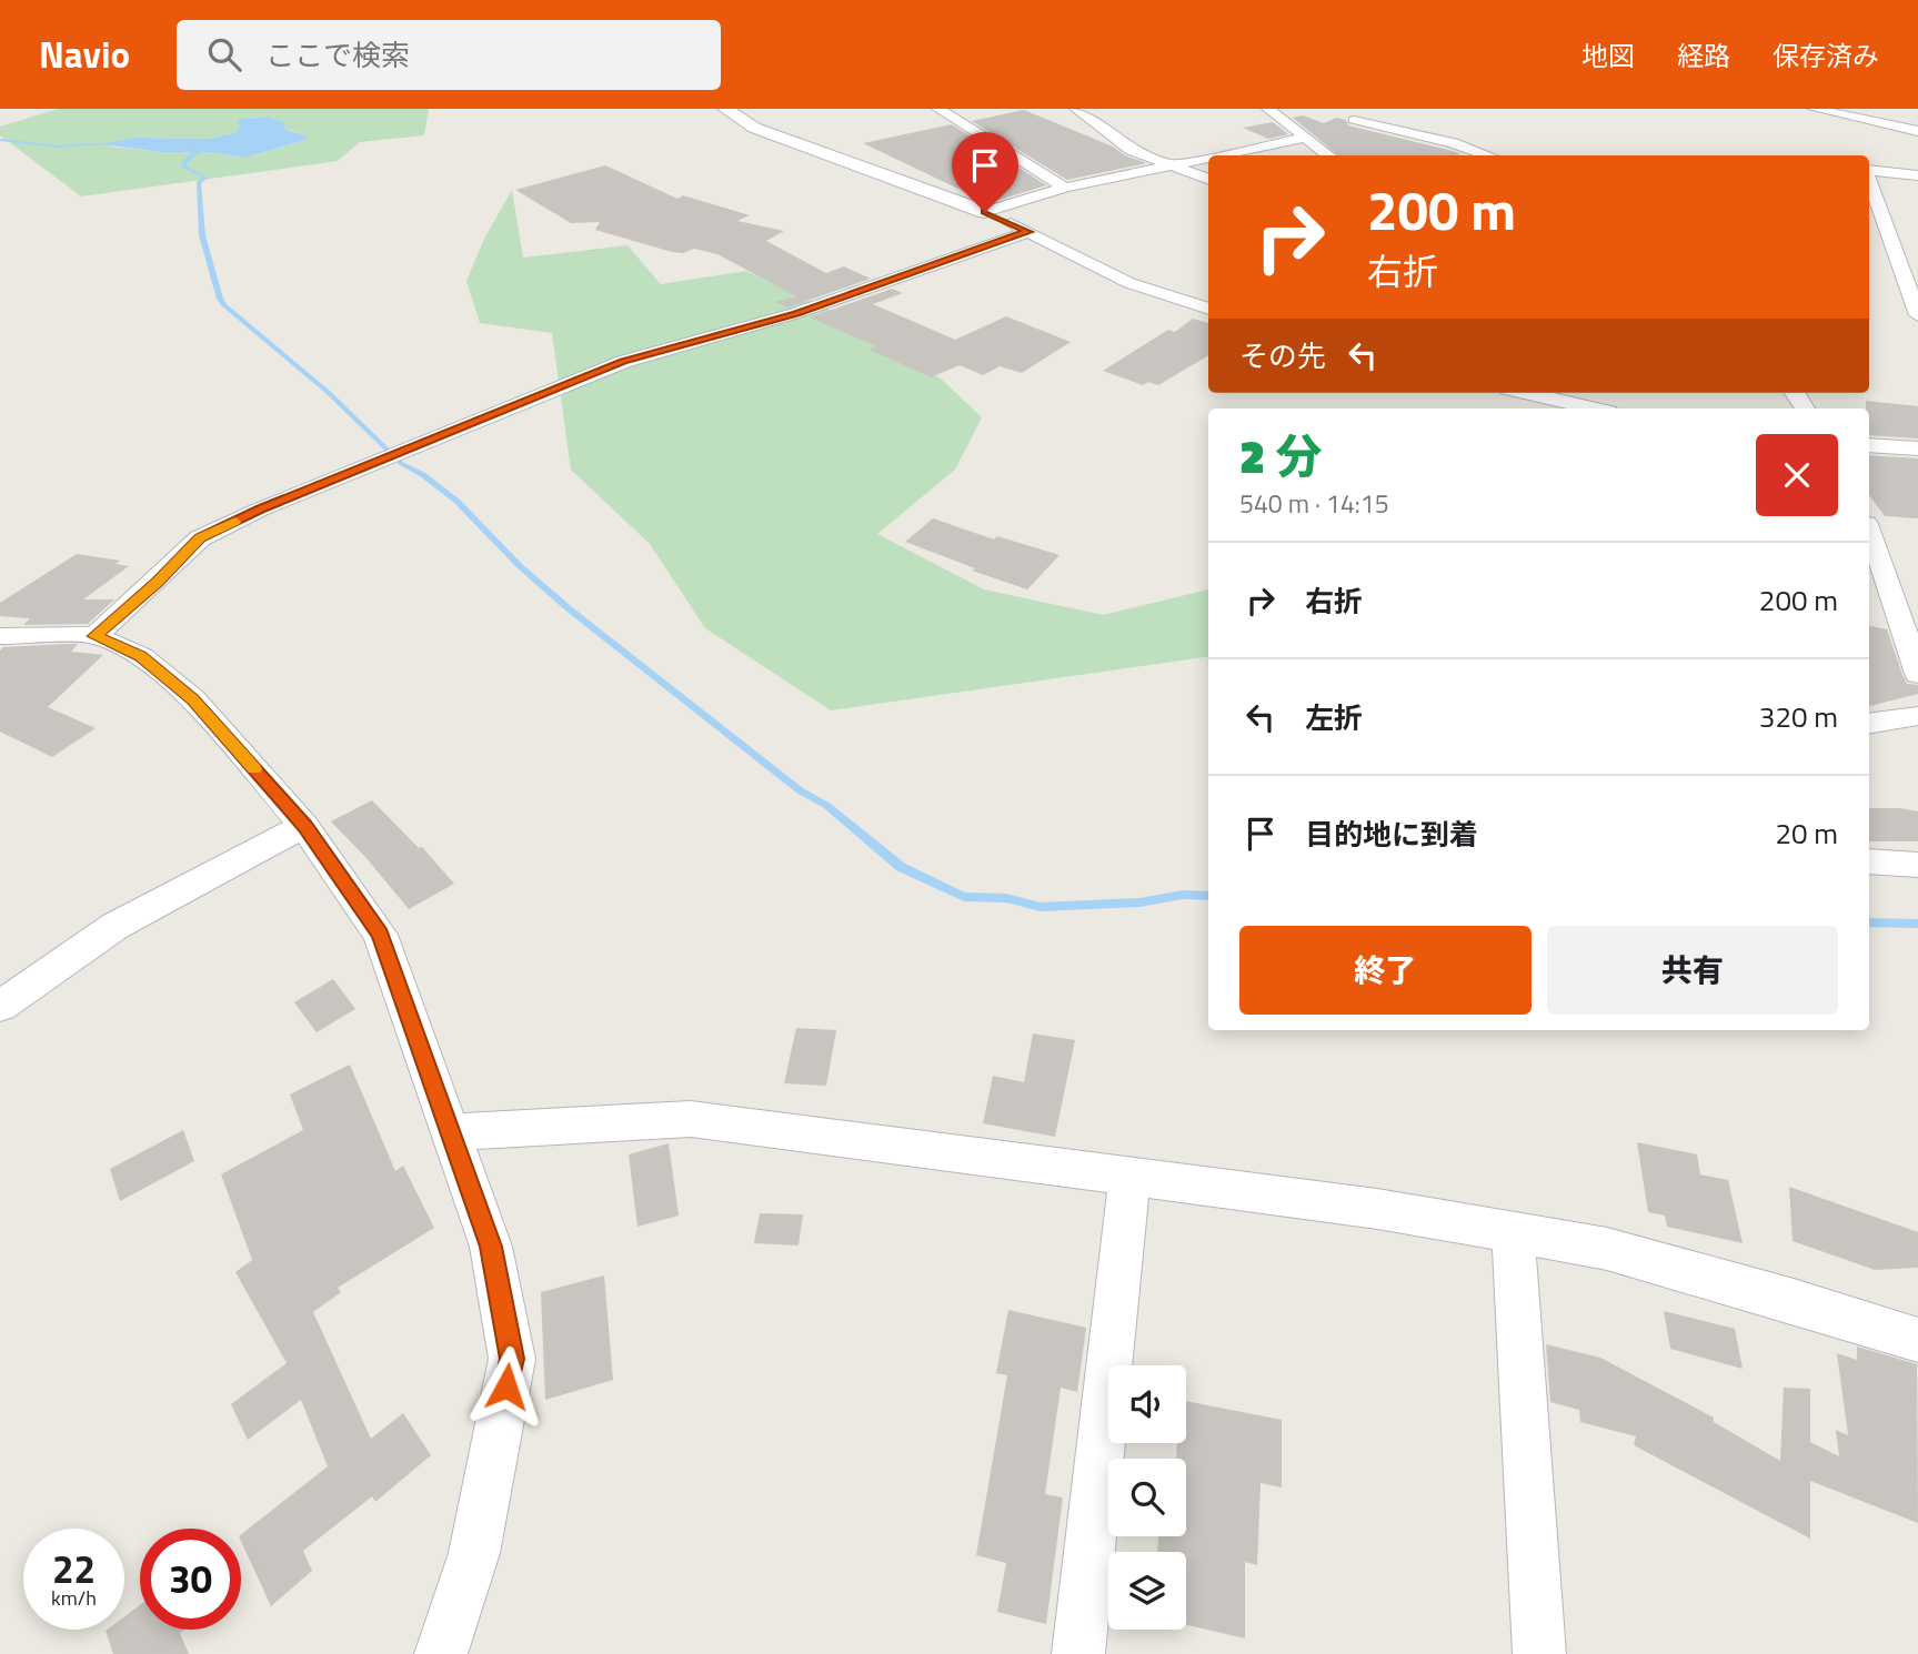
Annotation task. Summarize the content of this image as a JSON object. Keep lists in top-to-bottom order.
{
  "page": {
    "header": "Navio",
    "search": "ここで検索",
    "nav": ["地図", "経路", "保存済み"],
    "turn": ["200 m", "右折"],
    "then": "その先",
    "heading": ["2 分", "540 m · 14:15"],
    "list": [
      {
        "name": "右折",
        "value": "200 m"
      },
      {
        "name": "左折",
        "value": "320 m"
      },
      {
        "name": "目的地に到着",
        "value": "20 m"
      }
    ],
    "buttons": ["終了", "共有"],
    "speed": "22 km/h",
    "limit": "30"
  }
}
